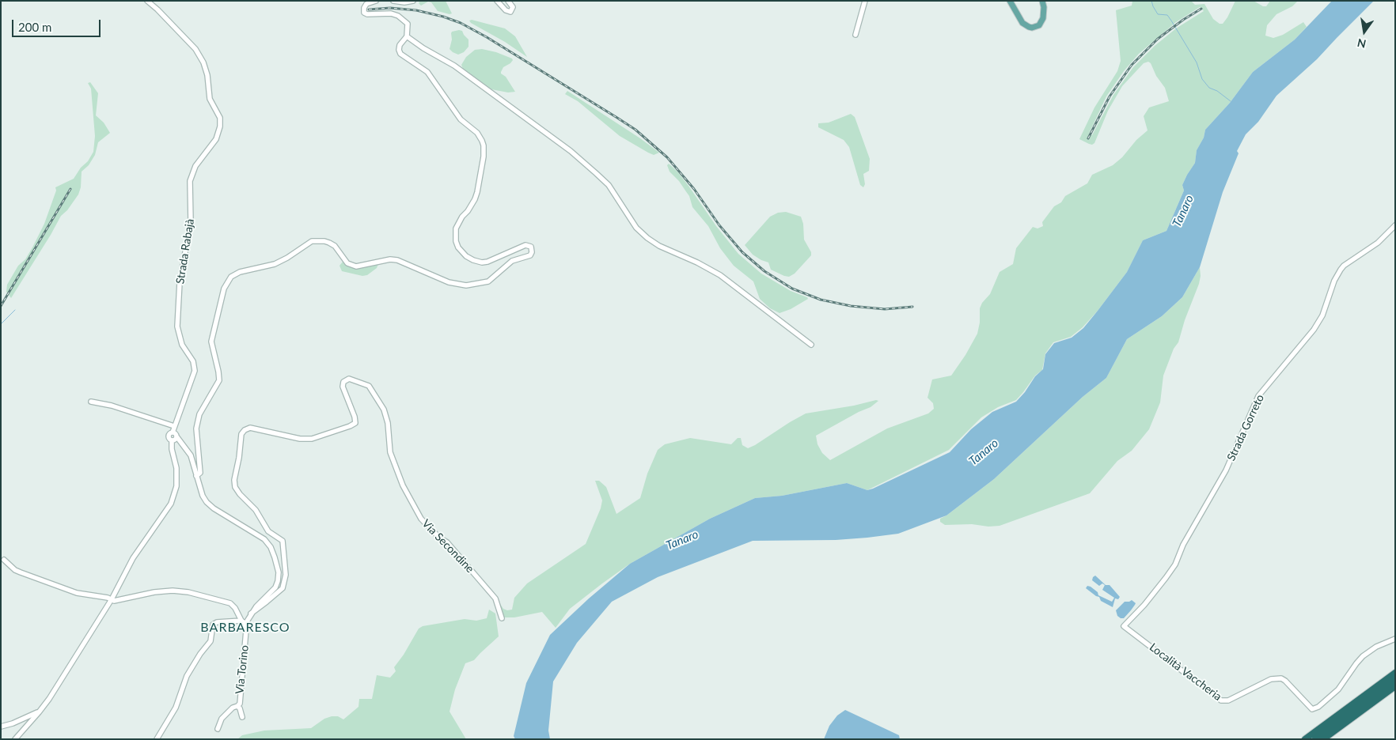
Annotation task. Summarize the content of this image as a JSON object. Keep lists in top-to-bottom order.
{
  "streets": {
    "street": [
      "Strada Rabajà",
      "Strada Gorreto",
      "Via Secondine",
      "Via Torino",
      "Località Vaccheria"
    ]
  },
  "crossings": [
    ["Strada Gorreto", "Località Vaccheria"]
  ],
  "districts": ["BARBARESCO"],
  "water": ["Tanaro"],
  "scale_bar": "200 m",
  "north": "bottom"
}
